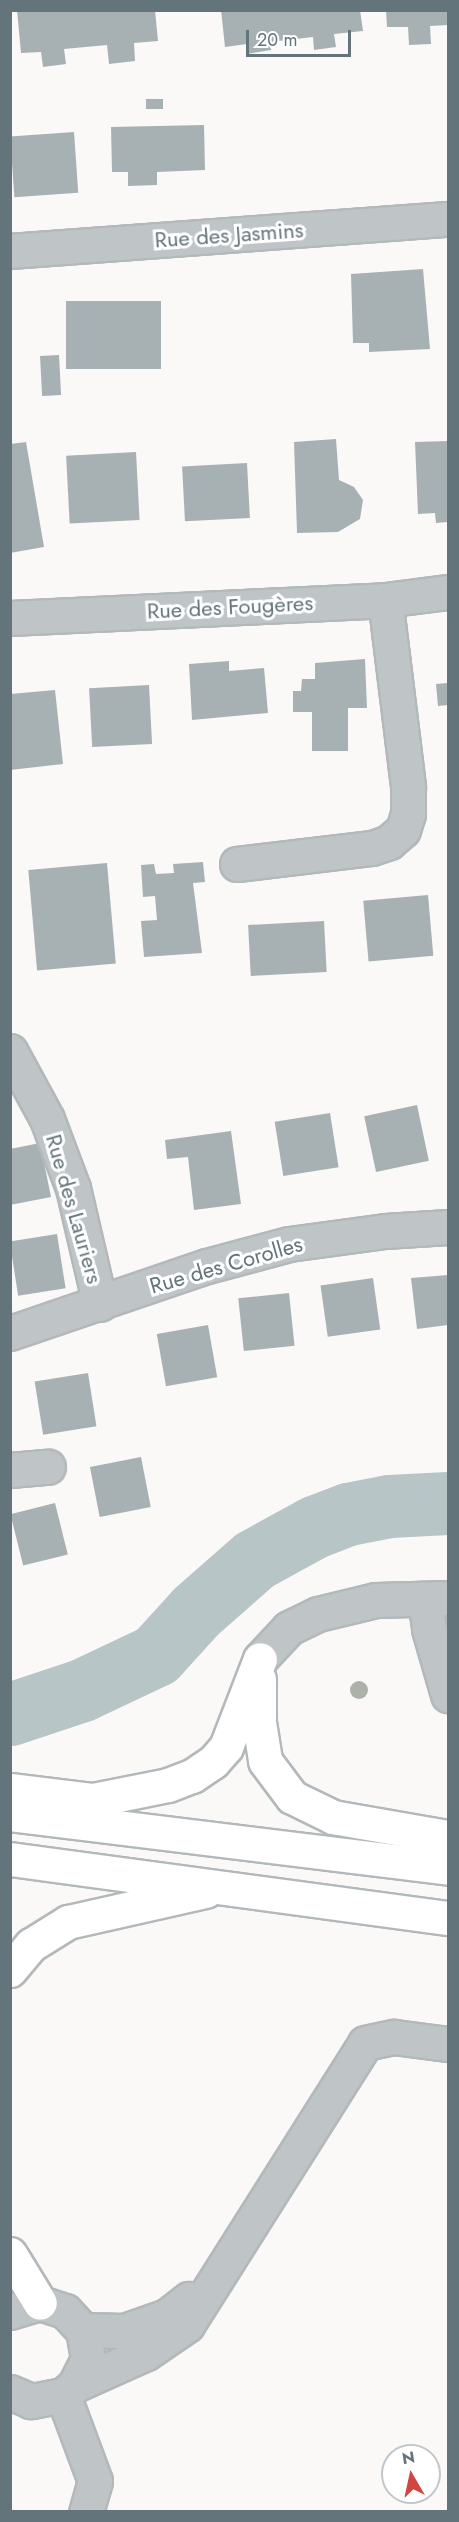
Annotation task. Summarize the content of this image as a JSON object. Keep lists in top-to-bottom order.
{
  "streets": {
    "street": [
      "Rue des Jasmins",
      "Rue des Fougères",
      "Rue des Lauriers",
      "Rue des Corolles"
    ]
  },
  "crossings": [
    ["Rue des Lauriers", "Rue des Corolles"]
  ],
  "scale_bar": "20 m",
  "north": "top"
}
